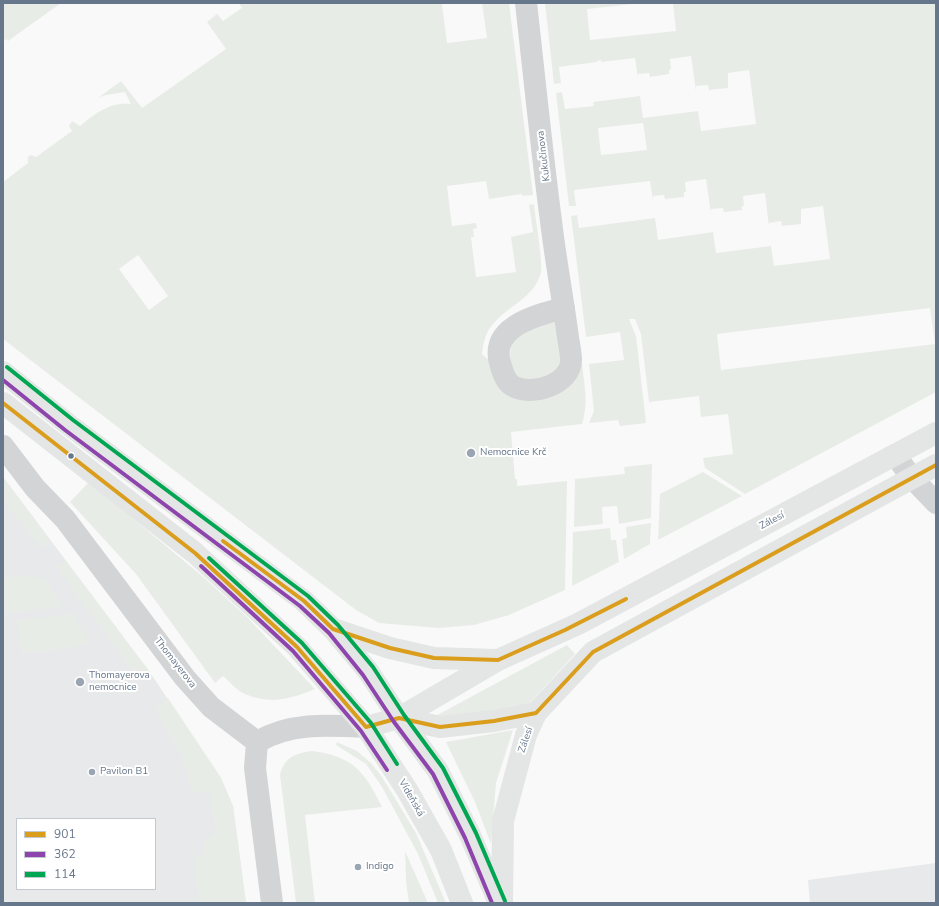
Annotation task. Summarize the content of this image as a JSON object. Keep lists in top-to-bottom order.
{
  "streets": {
    "main road": ["Zálesí", "Vídeňská"],
    "street": ["Kukučínova", "Thomayerova"]
  },
  "places": [
    "Nemocnice Krč",
    "Thomayerova nemocnice",
    "Pavilon B1",
    "Indigo"
  ],
  "lines": ["transit line 114", "transit line 362", "transit line 901"],
  "legend": ["901", "362", "114"]
}
